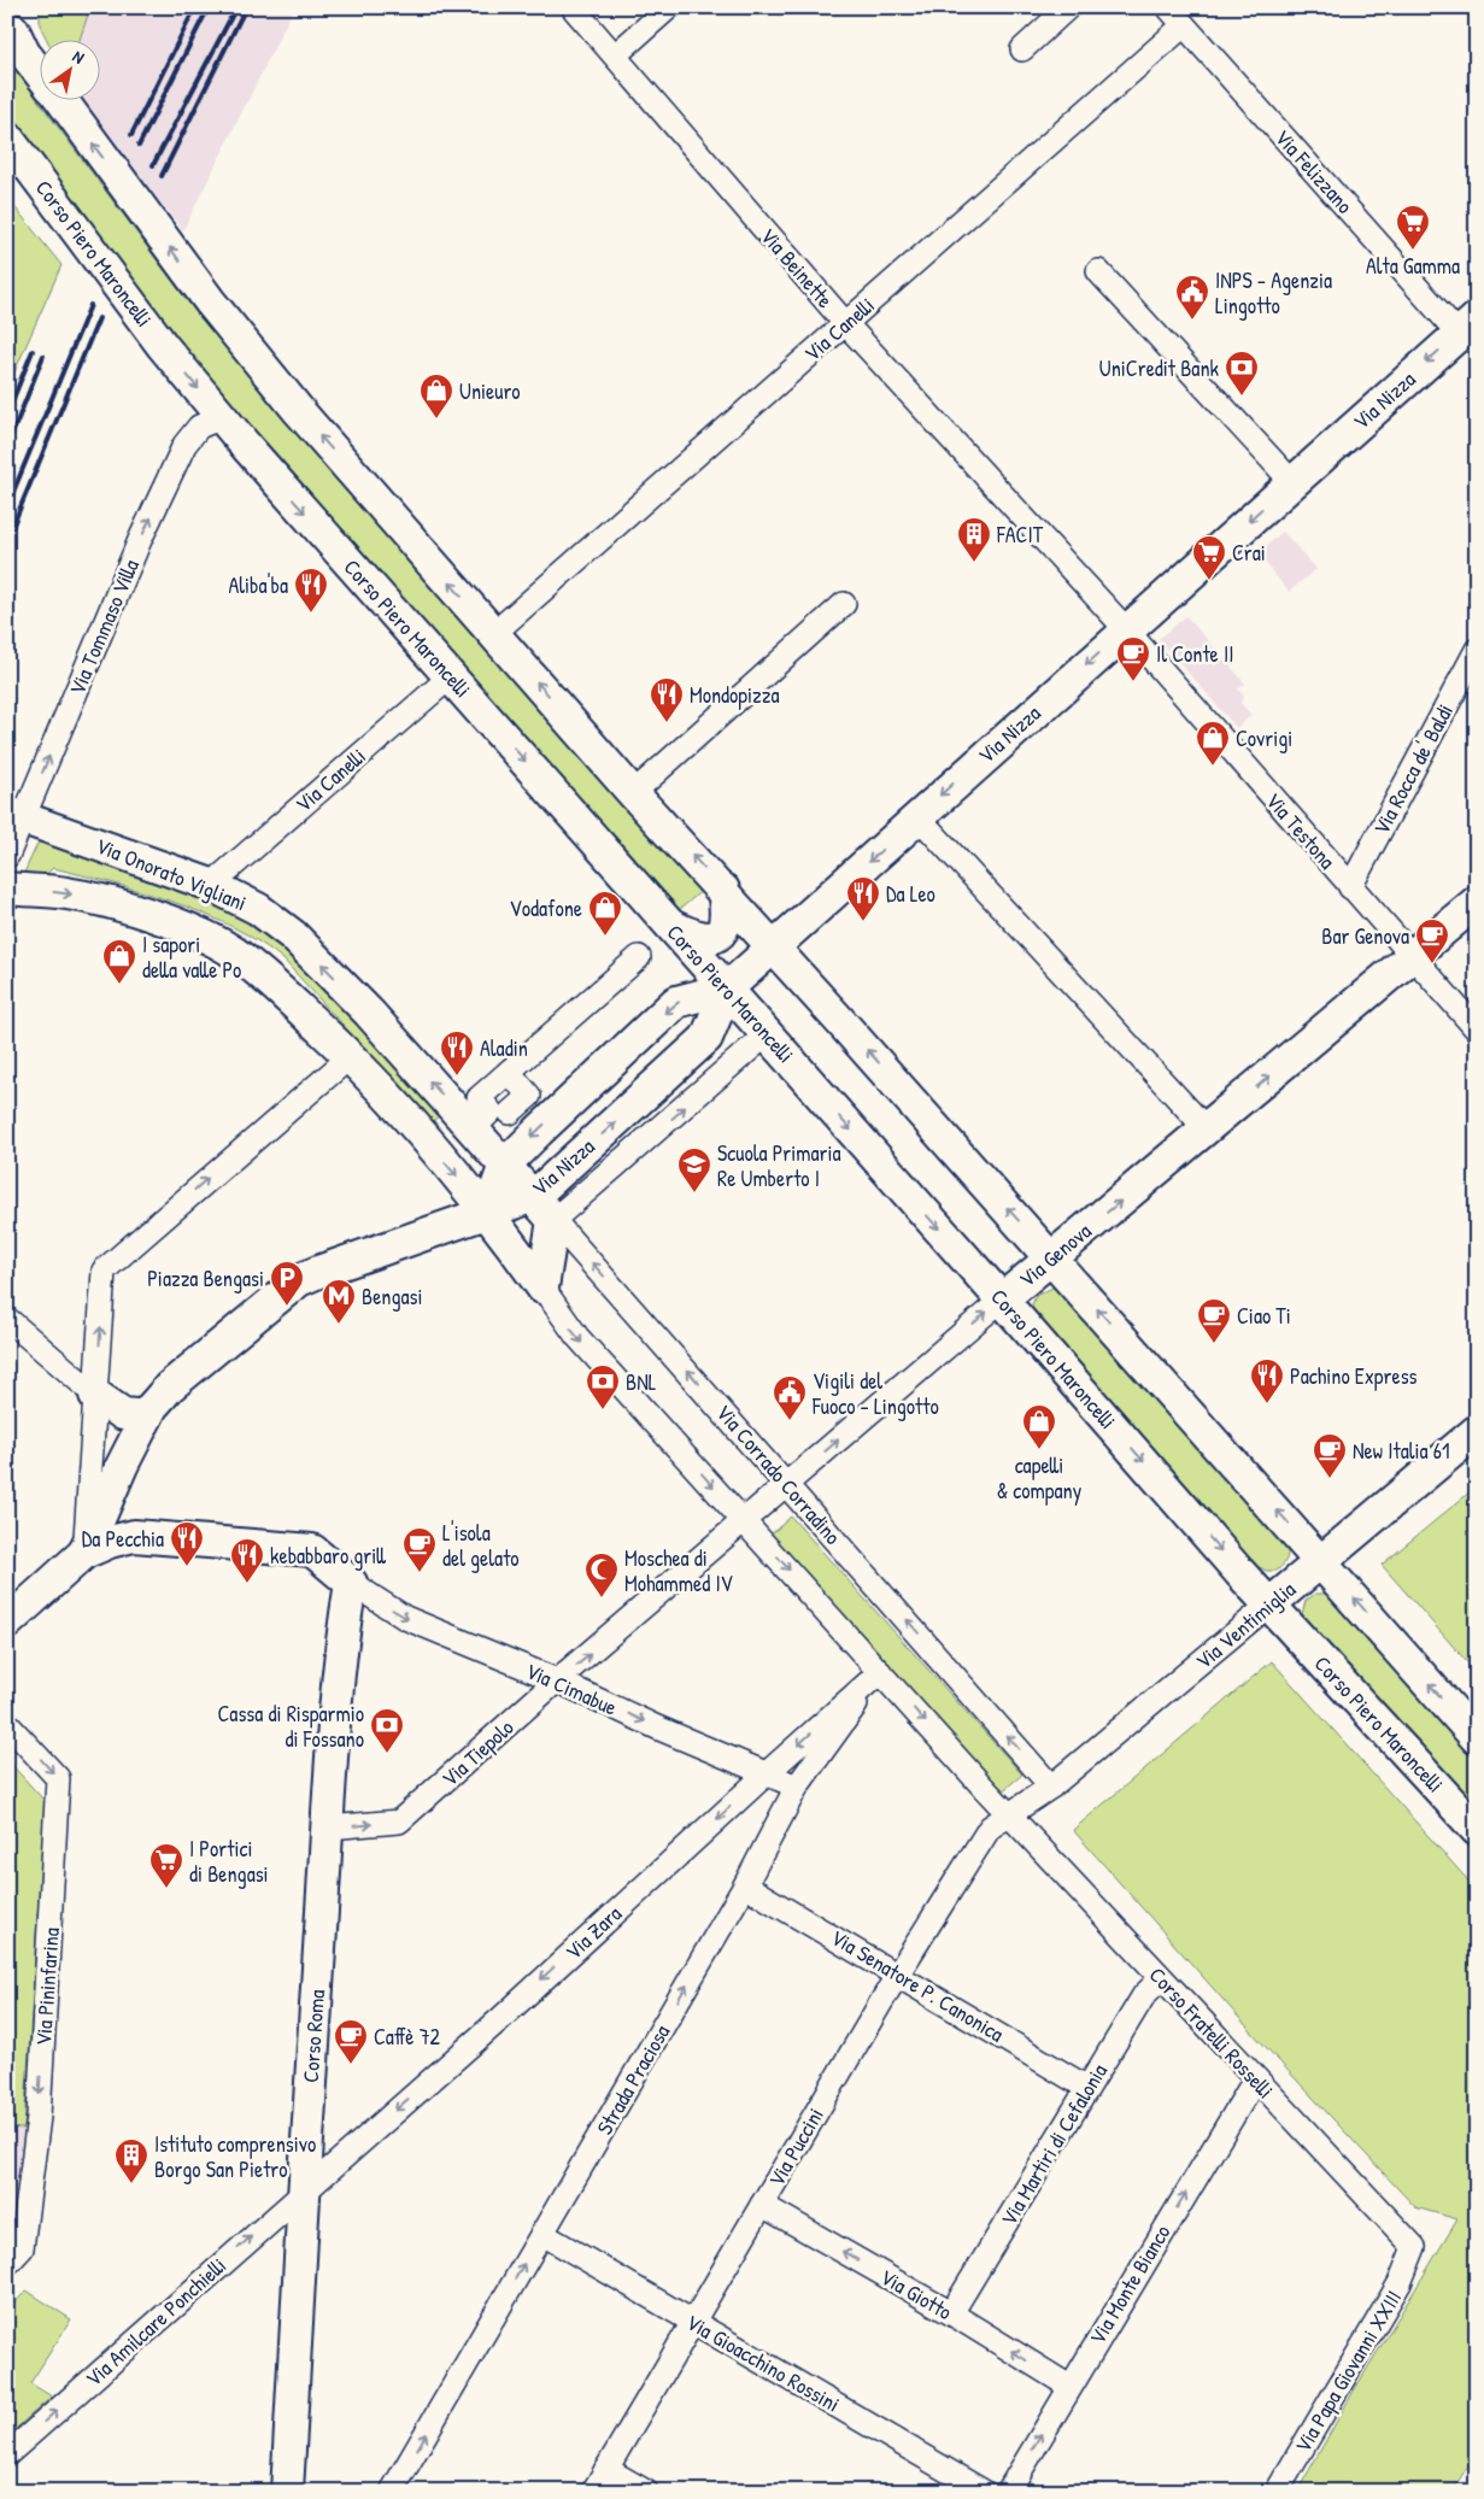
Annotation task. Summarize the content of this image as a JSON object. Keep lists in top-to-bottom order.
{
  "streets": {
    "main road": [
      "Corso Piero Maroncelli",
      "Via Nizza",
      "Via Onorato Vigliani",
      "Via Genova",
      "Via Corrado Corradino",
      "Via Ventimiglia",
      "Corso Roma"
    ],
    "street": [
      "Via Felizzano",
      "Via Beinette",
      "Via Canelli",
      "Via Tommaso Villa",
      "Via Rocca de' Baldi",
      "Via Testona",
      "Via Cimabue",
      "Via Tiepolo",
      "Via Zara",
      "Via Senatore P. Canonica",
      "Via Pininfarina",
      "Corso Fratelli Rosselli",
      "Strada Praciosa",
      "Via Martiri di Cefalonia",
      "Via Puccini",
      "Via Monte Bianco",
      "Via Giotto",
      "Via Amilcare Ponchielli",
      "Via Gioacchino Rossini",
      "Via Papa Giovanni XXIII"
    ]
  },
  "crossings": [
    ["Via Felizzano", "Via Canelli"],
    ["Via Felizzano", "Via Nizza"],
    ["Corso Piero Maroncelli", "Via Canelli"],
    ["Corso Piero Maroncelli", "Via Nizza"],
    ["Corso Piero Maroncelli", "Via Tommaso Villa"],
    ["Corso Piero Maroncelli", "Via Genova"],
    ["Corso Piero Maroncelli", "Via Ventimiglia"],
    ["Via Beinette", "Via Canelli"],
    ["Via Beinette", "Via Nizza"],
    ["Via Beinette", "Via Testona"],
    ["Via Canelli", "Via Onorato Vigliani"],
    ["Via Nizza", "Via Testona"],
    ["Via Nizza", "Via Onorato Vigliani"],
    ["Via Nizza", "Via Corrado Corradino"],
    ["Via Tommaso Villa", "Via Onorato Vigliani"],
    ["Via Rocca de' Baldi", "Via Testona"],
    ["Via Testona", "Via Genova"],
    ["Via Onorato Vigliani", "Via Corrado Corradino"],
    ["Via Genova", "Via Corrado Corradino"],
    ["Via Genova", "Via Tiepolo"],
    ["Via Corrado Corradino", "Via Ventimiglia"],
    ["Via Ventimiglia", "Corso Fratelli Rosselli"],
    ["Via Ventimiglia", "Via Puccini"],
    ["Via Cimabue", "Via Tiepolo"],
    ["Via Cimabue", "Via Zara"],
    ["Via Cimabue", "Corso Roma"],
    ["Via Cimabue", "Strada Praciosa"],
    ["Via Tiepolo", "Corso Roma"],
    ["Via Zara", "Corso Roma"],
    ["Via Zara", "Strada Praciosa"],
    ["Via Zara", "Via Amilcare Ponchielli"],
    ["Via Senatore P. Canonica", "Strada Praciosa"],
    ["Via Senatore P. Canonica", "Via Martiri di Cefalonia"],
    ["Via Senatore P. Canonica", "Via Puccini"],
    ["Corso Fratelli Rosselli", "Via Martiri di Cefalonia"],
    ["Corso Fratelli Rosselli", "Via Puccini"],
    ["Corso Fratelli Rosselli", "Via Monte Bianco"],
    ["Corso Fratelli Rosselli", "Via Papa Giovanni XXIII"],
    ["Corso Roma", "Via Amilcare Ponchielli"],
    ["Strada Praciosa", "Via Gioacchino Rossini"],
    ["Via Martiri di Cefalonia", "Via Giotto"],
    ["Via Puccini", "Via Giotto"],
    ["Via Puccini", "Via Gioacchino Rossini"],
    ["Via Monte Bianco", "Via Giotto"]
  ],
  "one_way": [
    "Via Tommaso Villa",
    "Via Genova",
    "Via Corrado Corradino",
    "Via Cimabue",
    "Via Tiepolo",
    "Via Zara",
    "Via Pininfarina",
    "Strada Praciosa",
    "Via Monte Bianco",
    "Via Giotto",
    "Via Amilcare Ponchielli"
  ],
  "places": {
    "supermarket": ["Alta Gamma", "Crai", "I Portici di Bengasi"],
    "public building": ["INPS - Agenzia Lingotto", "Vigili del Fuoco - Lingotto"],
    "bank": ["UniCredit Bank", "BNL", "Cassa di Risparmio di Fossano"],
    "shop": [
      "Unieuro",
      "Covrigi",
      "Vodafone",
      "I sapori della valle Po",
      "capelli & company"
    ],
    "building": ["FACIT", "Istituto comprensivo Borgo San Pietro"],
    "restaurant": [
      "Aliba'ba",
      "Mondopizza",
      "Da Leo",
      "Aladin",
      "Pachino Express",
      "Da Pecchia",
      "kebabbaro grill"
    ],
    "cafe": [
      "Il Conte II",
      "Bar Genova",
      "Ciao Ti",
      "New Italia 61",
      "L'isola del gelato",
      "Caffè 72"
    ],
    "school or university": ["Scuola Primaria Re Umberto I"],
    "parking": ["Piazza Bengasi"],
    "metro station": ["Bengasi"],
    "mosque": ["Moschea di Mohammed IV"]
  },
  "north": "top right"
}
